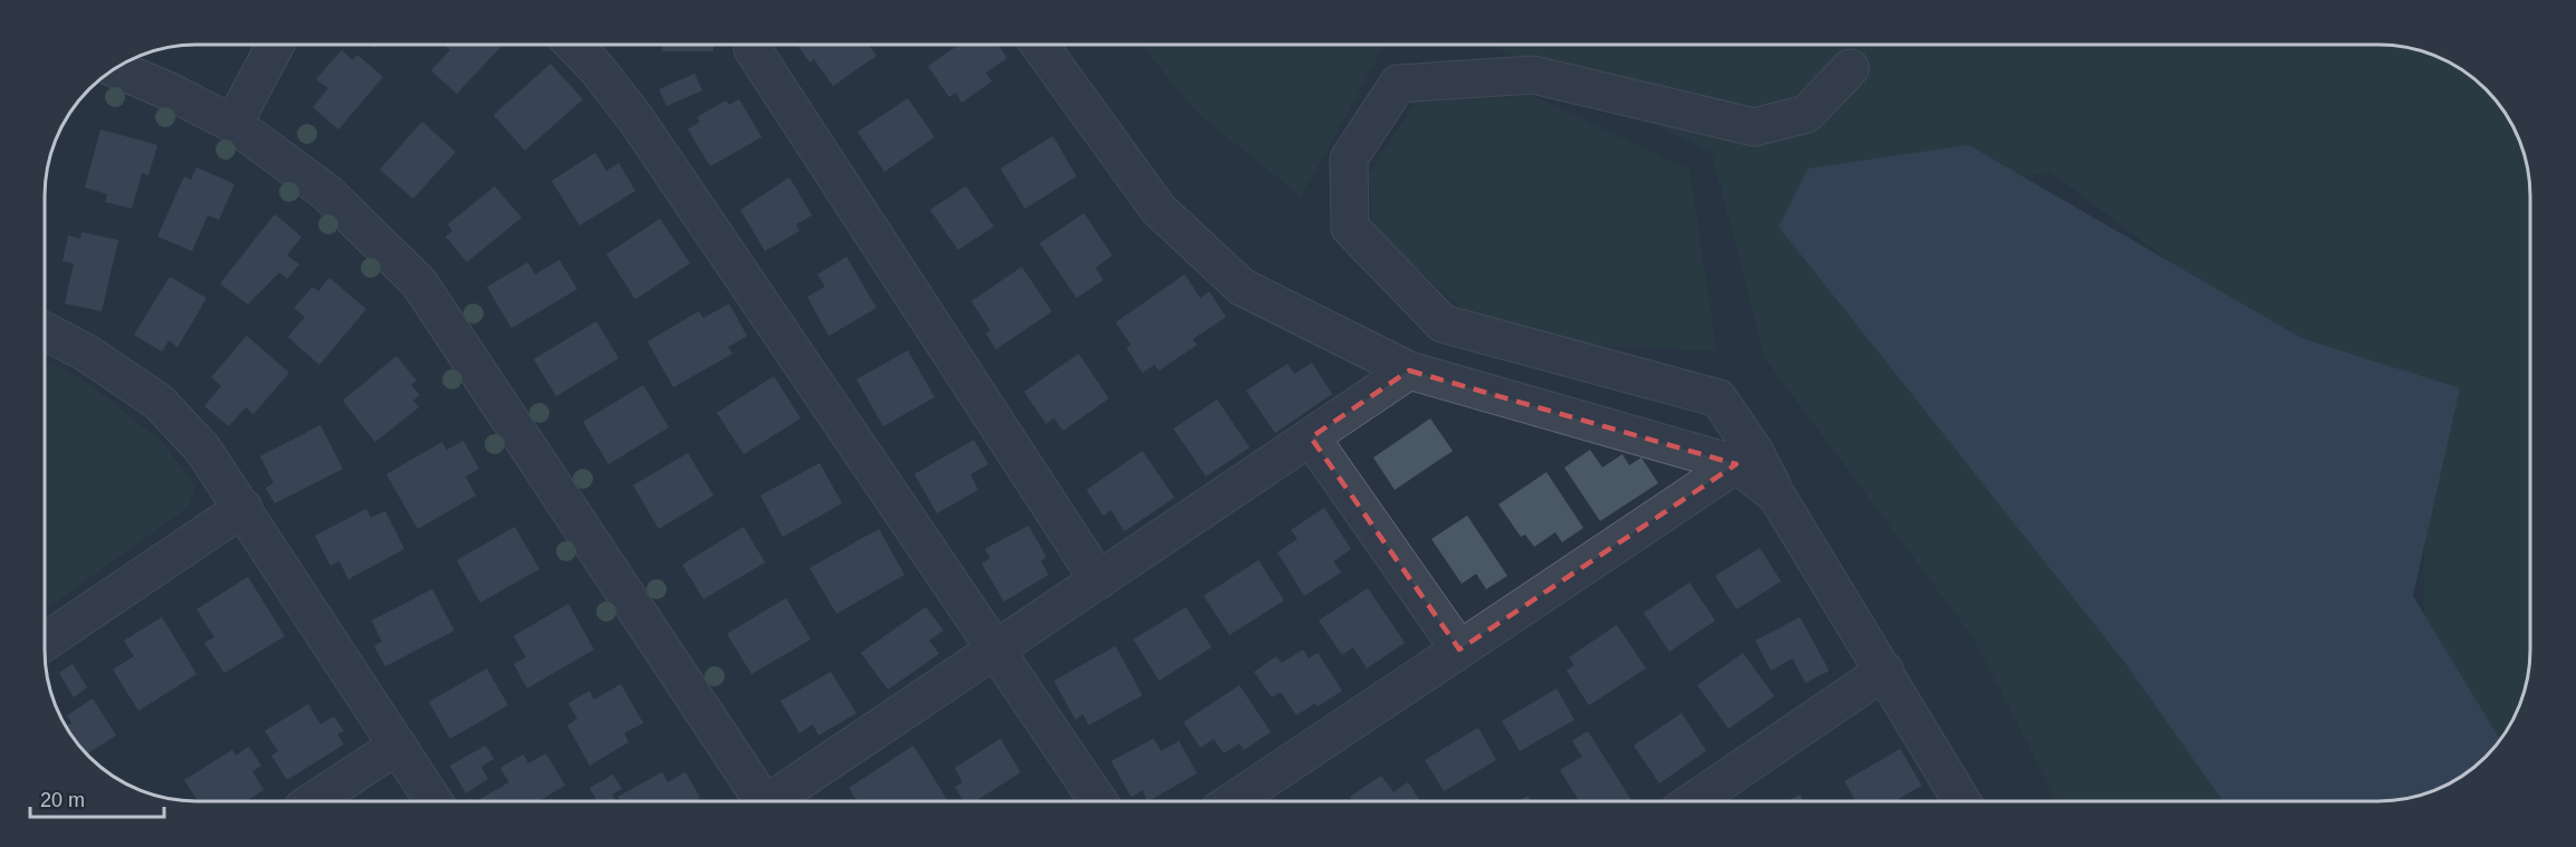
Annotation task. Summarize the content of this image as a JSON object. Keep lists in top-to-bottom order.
{
  "scale_bar": "20 m"
}
